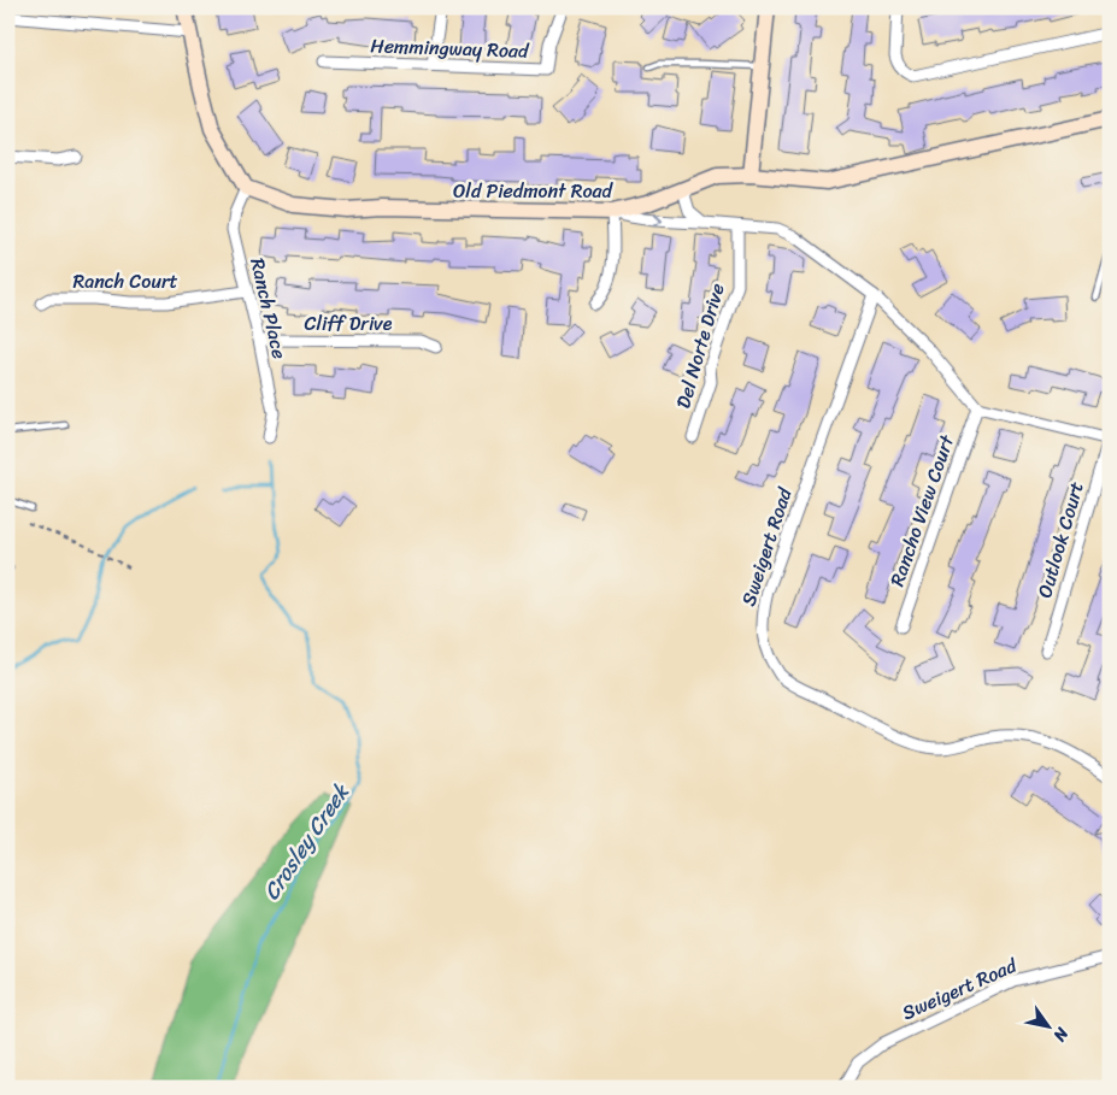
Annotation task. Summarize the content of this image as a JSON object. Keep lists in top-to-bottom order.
{
  "streets": {
    "street": [
      "Hemmingway Road",
      "Old Piedmont Road",
      "Ranch Court",
      "Ranch Place",
      "Cliff Drive",
      "Del Norte Drive",
      "Rancho View Court",
      "Outlook Court",
      "Sweigert Road"
    ]
  },
  "crossings": [
    ["Old Piedmont Road", "Ranch Place"],
    ["Ranch Court", "Ranch Place"],
    ["Ranch Place", "Cliff Drive"]
  ],
  "water": ["Crosley Creek"],
  "north": "bottom right"
}
